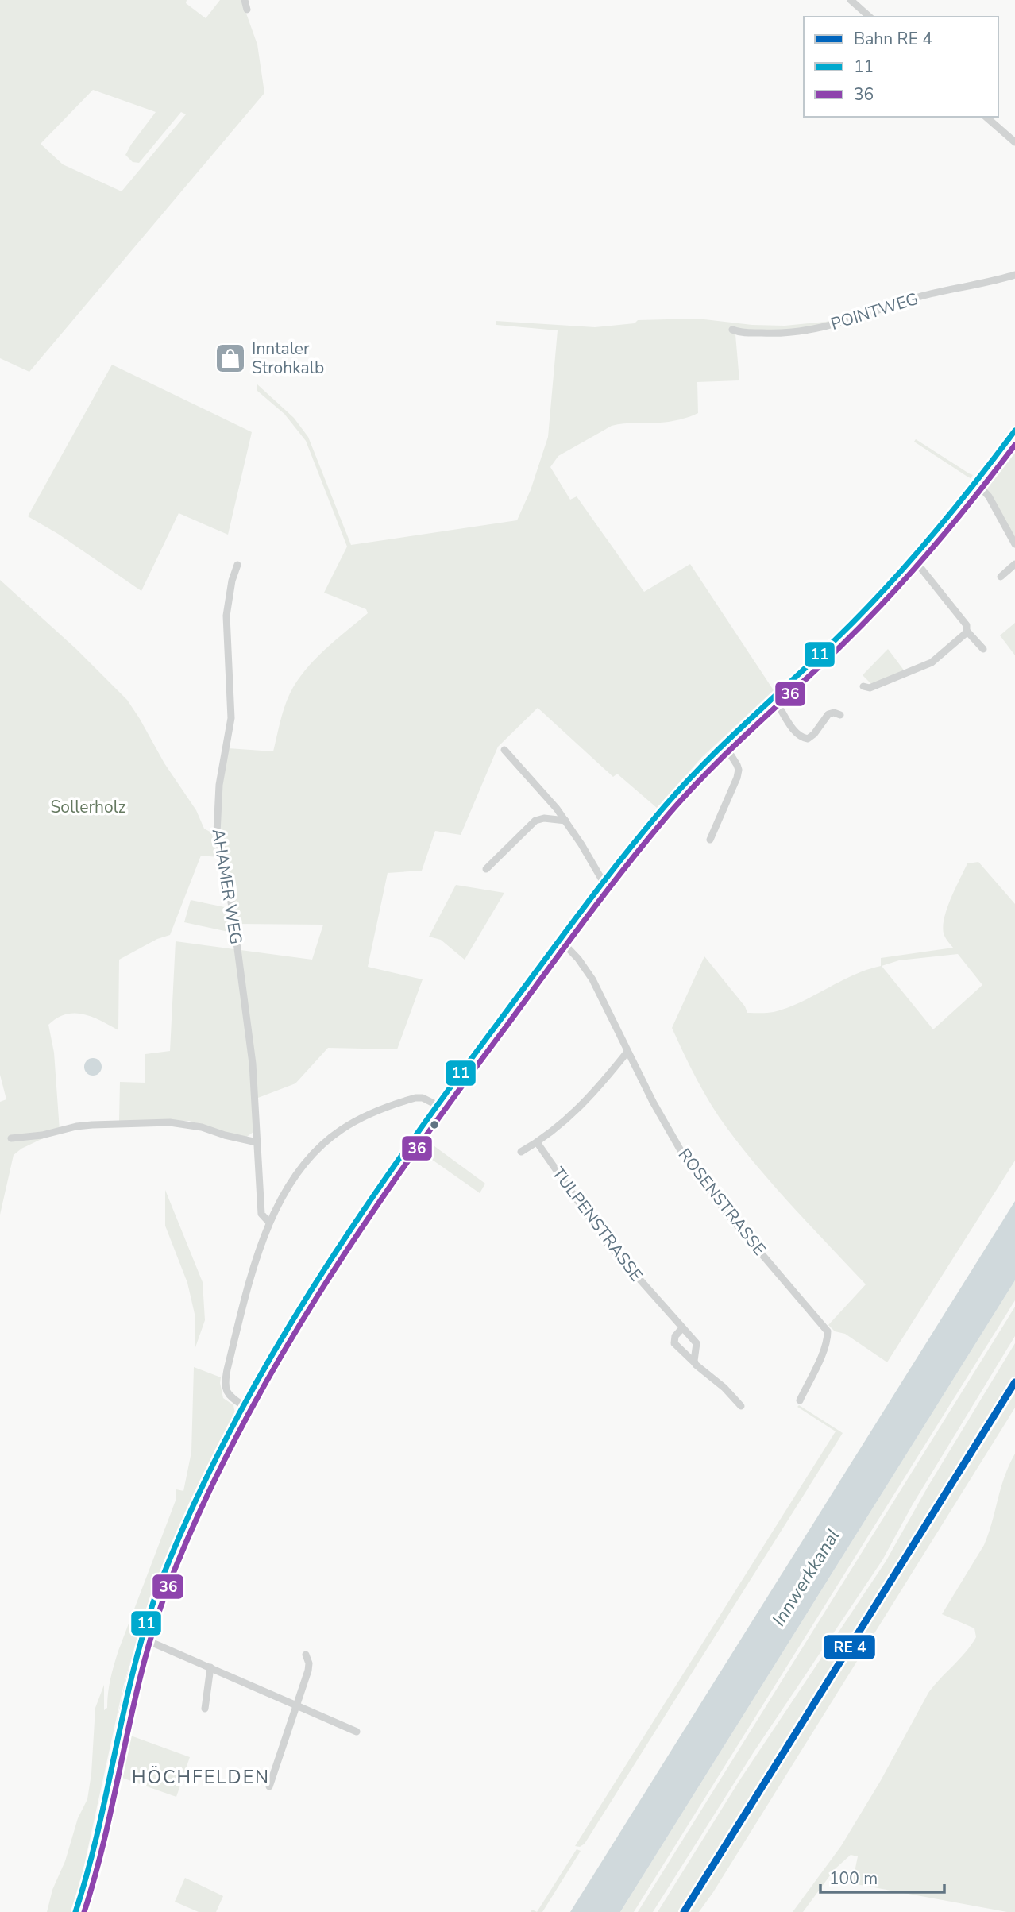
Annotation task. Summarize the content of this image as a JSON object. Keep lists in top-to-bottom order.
{
  "streets": {
    "street": [
      "POINTWEG",
      "AHAMER WEG",
      "ROSENSTRASSE",
      "TULPENSTRASSE"
    ]
  },
  "districts": ["HÖCHFELDEN"],
  "water": ["Innwerkkanal"],
  "parks": ["Sollerholz"],
  "places": {
    "shop": ["Inntaler Strohkalb"]
  },
  "lines": ["transit line 11", "transit line 36"],
  "legend": ["Bahn RE 4", "11", "36"],
  "scale_bar": "100 m"
}
